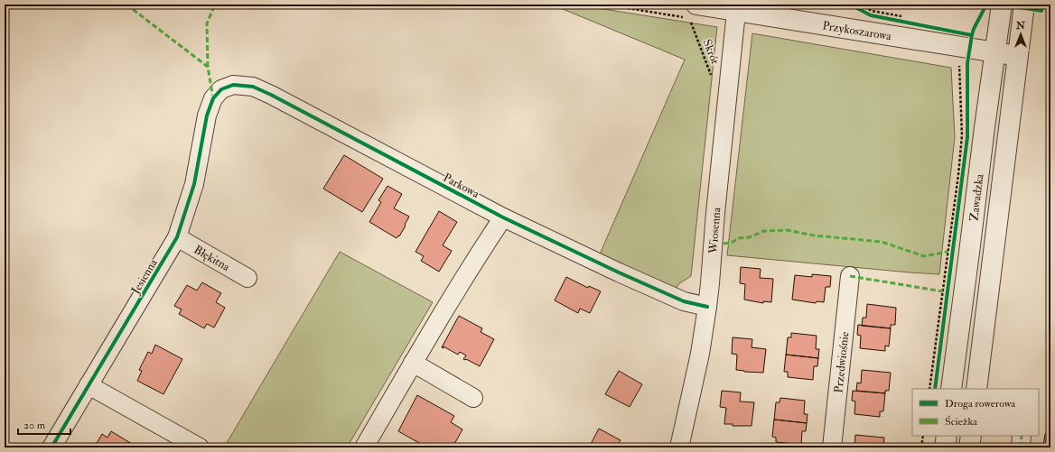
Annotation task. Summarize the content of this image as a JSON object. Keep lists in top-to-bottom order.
{
  "streets": {
    "street": [
      "Przykoszarowa",
      "Parkowa",
      "Zawadzka",
      "Wiosenna",
      "Błękitna",
      "Jesienna",
      "Przedwiośnie"
    ],
    "path": ["Skrót"]
  },
  "crossings": [
    ["Przykoszarowa", "Skrót"],
    ["Przykoszarowa", "Zawadzka"],
    ["Przykoszarowa", "Wiosenna"],
    ["Parkowa", "Wiosenna"],
    ["Parkowa", "Jesienna"],
    ["Błękitna", "Jesienna"]
  ],
  "legend": ["Droga rowerowa", "Ścieżka"],
  "scale_bar": "20 m",
  "north": "top"
}
